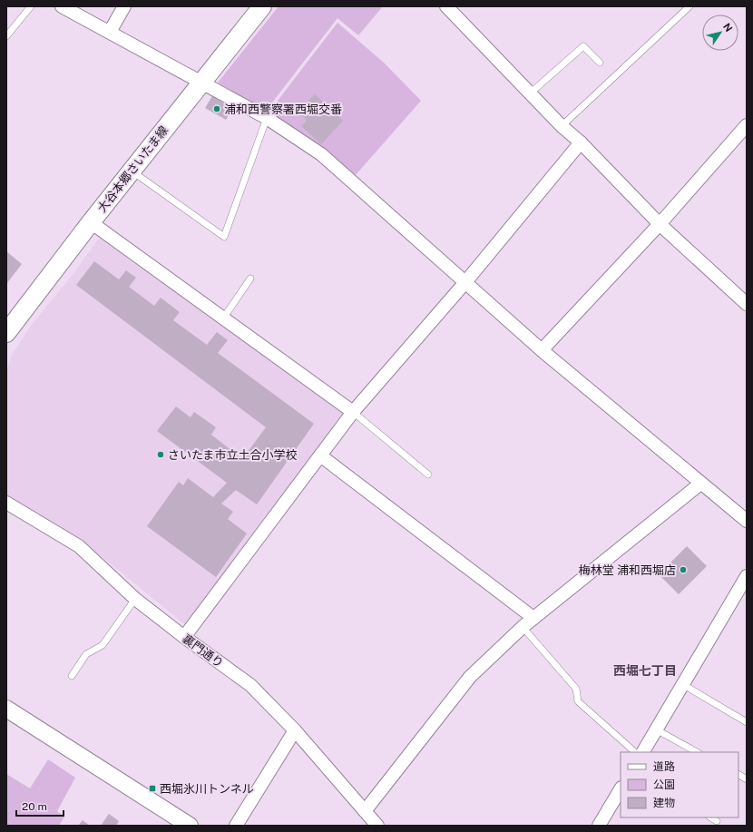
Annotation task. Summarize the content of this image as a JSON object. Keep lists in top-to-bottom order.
{
  "streets": {
    "main road": ["大谷本郷さいたま線"],
    "street": ["裏門通り"]
  },
  "districts": ["西堀七丁目"],
  "places": {
    "other": ["浦和西警察署西堀交番", "さいたま市立土合小学校", "梅林堂 浦和西堀店"],
    "transit": ["西堀氷川トンネル"]
  },
  "legend": ["道路", "公園", "建物"],
  "scale_bar": "20 m",
  "north": "top right"
}
